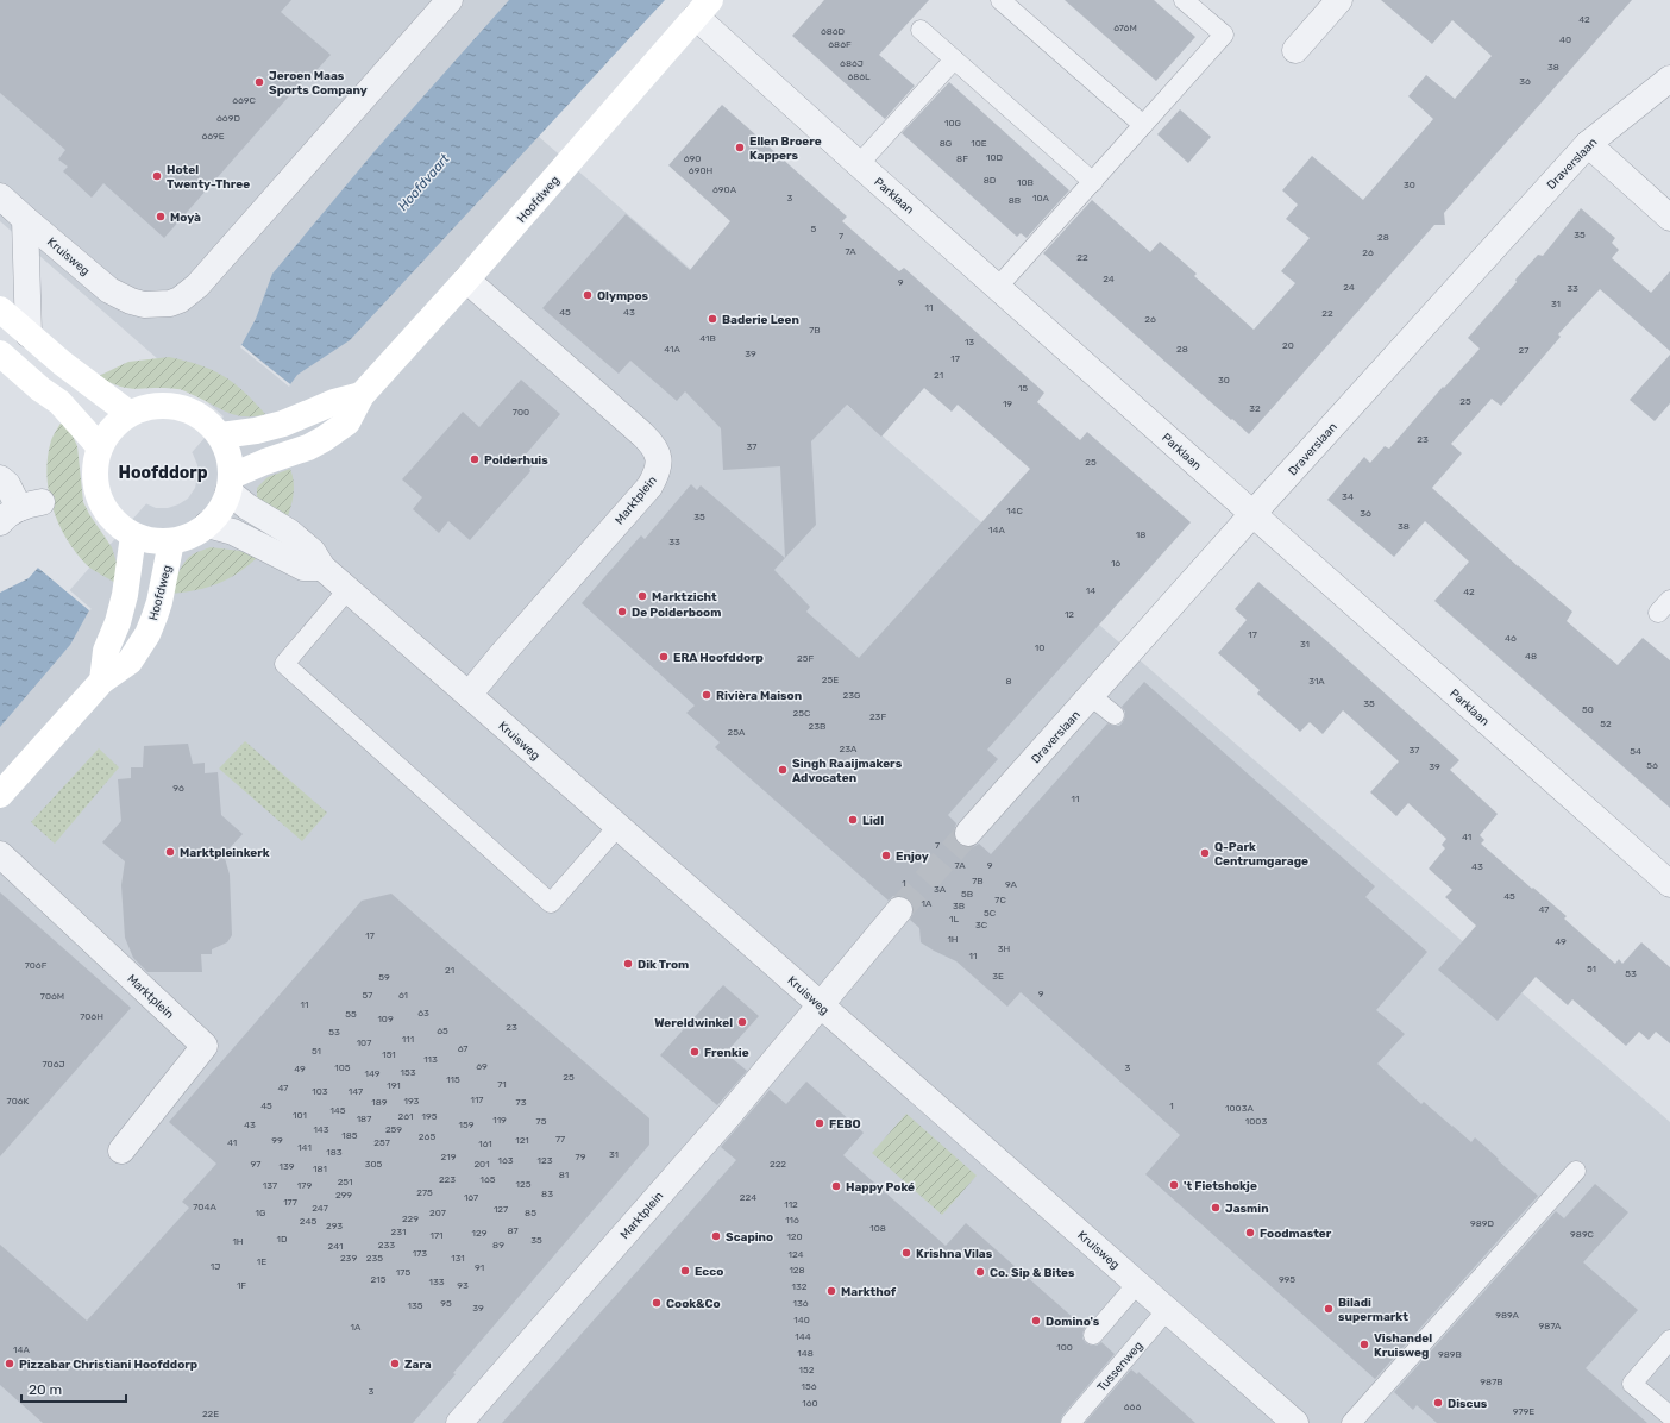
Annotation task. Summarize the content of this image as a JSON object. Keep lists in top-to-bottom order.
{
  "streets": {
    "street": [
      "Draverslaan",
      "Parklaan",
      "Hoofdweg",
      "Kruisweg",
      "Marktplein"
    ],
    "lane": ["Tussenweg"]
  },
  "crossings": [
    ["Draverslaan", "Parklaan"],
    ["Parklaan", "Hoofdweg"],
    ["Hoofdweg", "Kruisweg"],
    ["Hoofdweg", "Marktplein"],
    ["Kruisweg", "Marktplein"],
    ["Kruisweg", "Tussenweg"]
  ],
  "districts": ["Hoofddorp"],
  "water": ["Hoofdvaart"],
  "places": [
    "Jeroen Maas Sports Company",
    "Ellen Broere Kappers",
    "Hotel Twenty-Three",
    "Moyà",
    "Olympos",
    "Baderie Leen",
    "Polderhuis",
    "Marktzicht",
    "De Polderboom",
    "ERA Hoofddorp",
    "Rivièra Maison",
    "Singh Raaijmakers Advocaten",
    "Lidl",
    "Marktpleinkerk",
    "Q-Park Centrumgarage",
    "Enjoy",
    "Dik Trom",
    "Wereldwinkel",
    "Frenkie",
    "FEBO",
    "'t Fietshokje",
    "Happy Poké",
    "Jasmin",
    "Foodmaster",
    "Scapino",
    "Krishna Vilas",
    "Ecco",
    "Co. Sip & Bites",
    "Markthof",
    "Cook&Co",
    "Biladi supermarkt",
    "Domino's",
    "Vishandel Kruisweg",
    "Pizzabar Christiani Hoofddorp",
    "Zara",
    "Discus"
  ],
  "house_numbers": [
    "42",
    "676M",
    "686D",
    "40",
    "686F",
    "686J",
    "38",
    "686L",
    "36",
    "669C",
    "669D",
    "10G",
    "669E",
    "8G",
    "10E",
    "10D",
    "690",
    "8F",
    "690H",
    "8D",
    "10B",
    "30",
    "690A",
    "3",
    "10A",
    "8B",
    "5",
    "35",
    "7",
    "28",
    "7A",
    "26",
    "22",
    "24",
    "9",
    "24",
    "33",
    "31",
    "11",
    "45",
    "43",
    "22",
    "26",
    "7B",
    "41B",
    "13",
    "20",
    "41A",
    "28",
    "27",
    "39",
    "17",
    "21",
    "30",
    "15",
    "25",
    "19",
    "32",
    "700",
    "23",
    "37",
    "25",
    "34",
    "14C",
    "36",
    "35",
    "38",
    "14A",
    "18",
    "33",
    "16",
    "14",
    "42",
    "12",
    "17",
    "46",
    "31",
    "10",
    "48",
    "25F",
    "25E",
    "8",
    "31A",
    "23G",
    "35",
    "50",
    "25C",
    "23F",
    "52",
    "23B",
    "25A",
    "23A",
    "37",
    "54",
    "56",
    "39",
    "96",
    "11",
    "41",
    "7",
    "7A",
    "9",
    "43",
    "7B",
    "1",
    "9A",
    "3A",
    "5B",
    "45",
    "7C",
    "1A",
    "3B",
    "47",
    "5C",
    "1L",
    "3C",
    "17",
    "1H",
    "49",
    "3H",
    "11",
    "706F",
    "51",
    "21",
    "53",
    "3E",
    "59",
    "9",
    "57",
    "61",
    "706M",
    "11",
    "63",
    "55",
    "706H",
    "109",
    "23",
    "65",
    "53",
    "111",
    "107",
    "67",
    "51",
    "151",
    "113",
    "706J",
    "69",
    "105",
    "3",
    "49",
    "153",
    "149",
    "25",
    "115",
    "71",
    "191",
    "47",
    "103",
    "147",
    "117",
    "706K",
    "193",
    "189",
    "73",
    "45",
    "1",
    "1003A",
    "145",
    "101",
    "261",
    "195",
    "187",
    "119",
    "75",
    "1003",
    "43",
    "159",
    "143",
    "259",
    "185",
    "265",
    "77",
    "99",
    "121",
    "41",
    "257",
    "161",
    "141",
    "183",
    "31",
    "219",
    "79",
    "163",
    "123",
    "97",
    "305",
    "201",
    "222",
    "139",
    "181",
    "81",
    "223",
    "165",
    "251",
    "125",
    "137",
    "179",
    "275",
    "83",
    "299",
    "167",
    "224",
    "177",
    "112",
    "704A",
    "247",
    "127",
    "1G",
    "207",
    "85",
    "229",
    "116",
    "245",
    "989D",
    "293",
    "108",
    "87",
    "231",
    "129",
    "989C",
    "171",
    "120",
    "1D",
    "35",
    "1H",
    "233",
    "89",
    "241",
    "173",
    "124",
    "239",
    "235",
    "131",
    "1E",
    "1J",
    "91",
    "128",
    "175",
    "215",
    "995",
    "133",
    "1F",
    "93",
    "132",
    "95",
    "136",
    "135",
    "39",
    "989A",
    "140",
    "987A",
    "1A",
    "144",
    "100",
    "14A",
    "148",
    "989B",
    "152",
    "987B",
    "156",
    "3",
    "160",
    "666",
    "979E",
    "22E"
  ],
  "scale_bar": "20 m"
}
